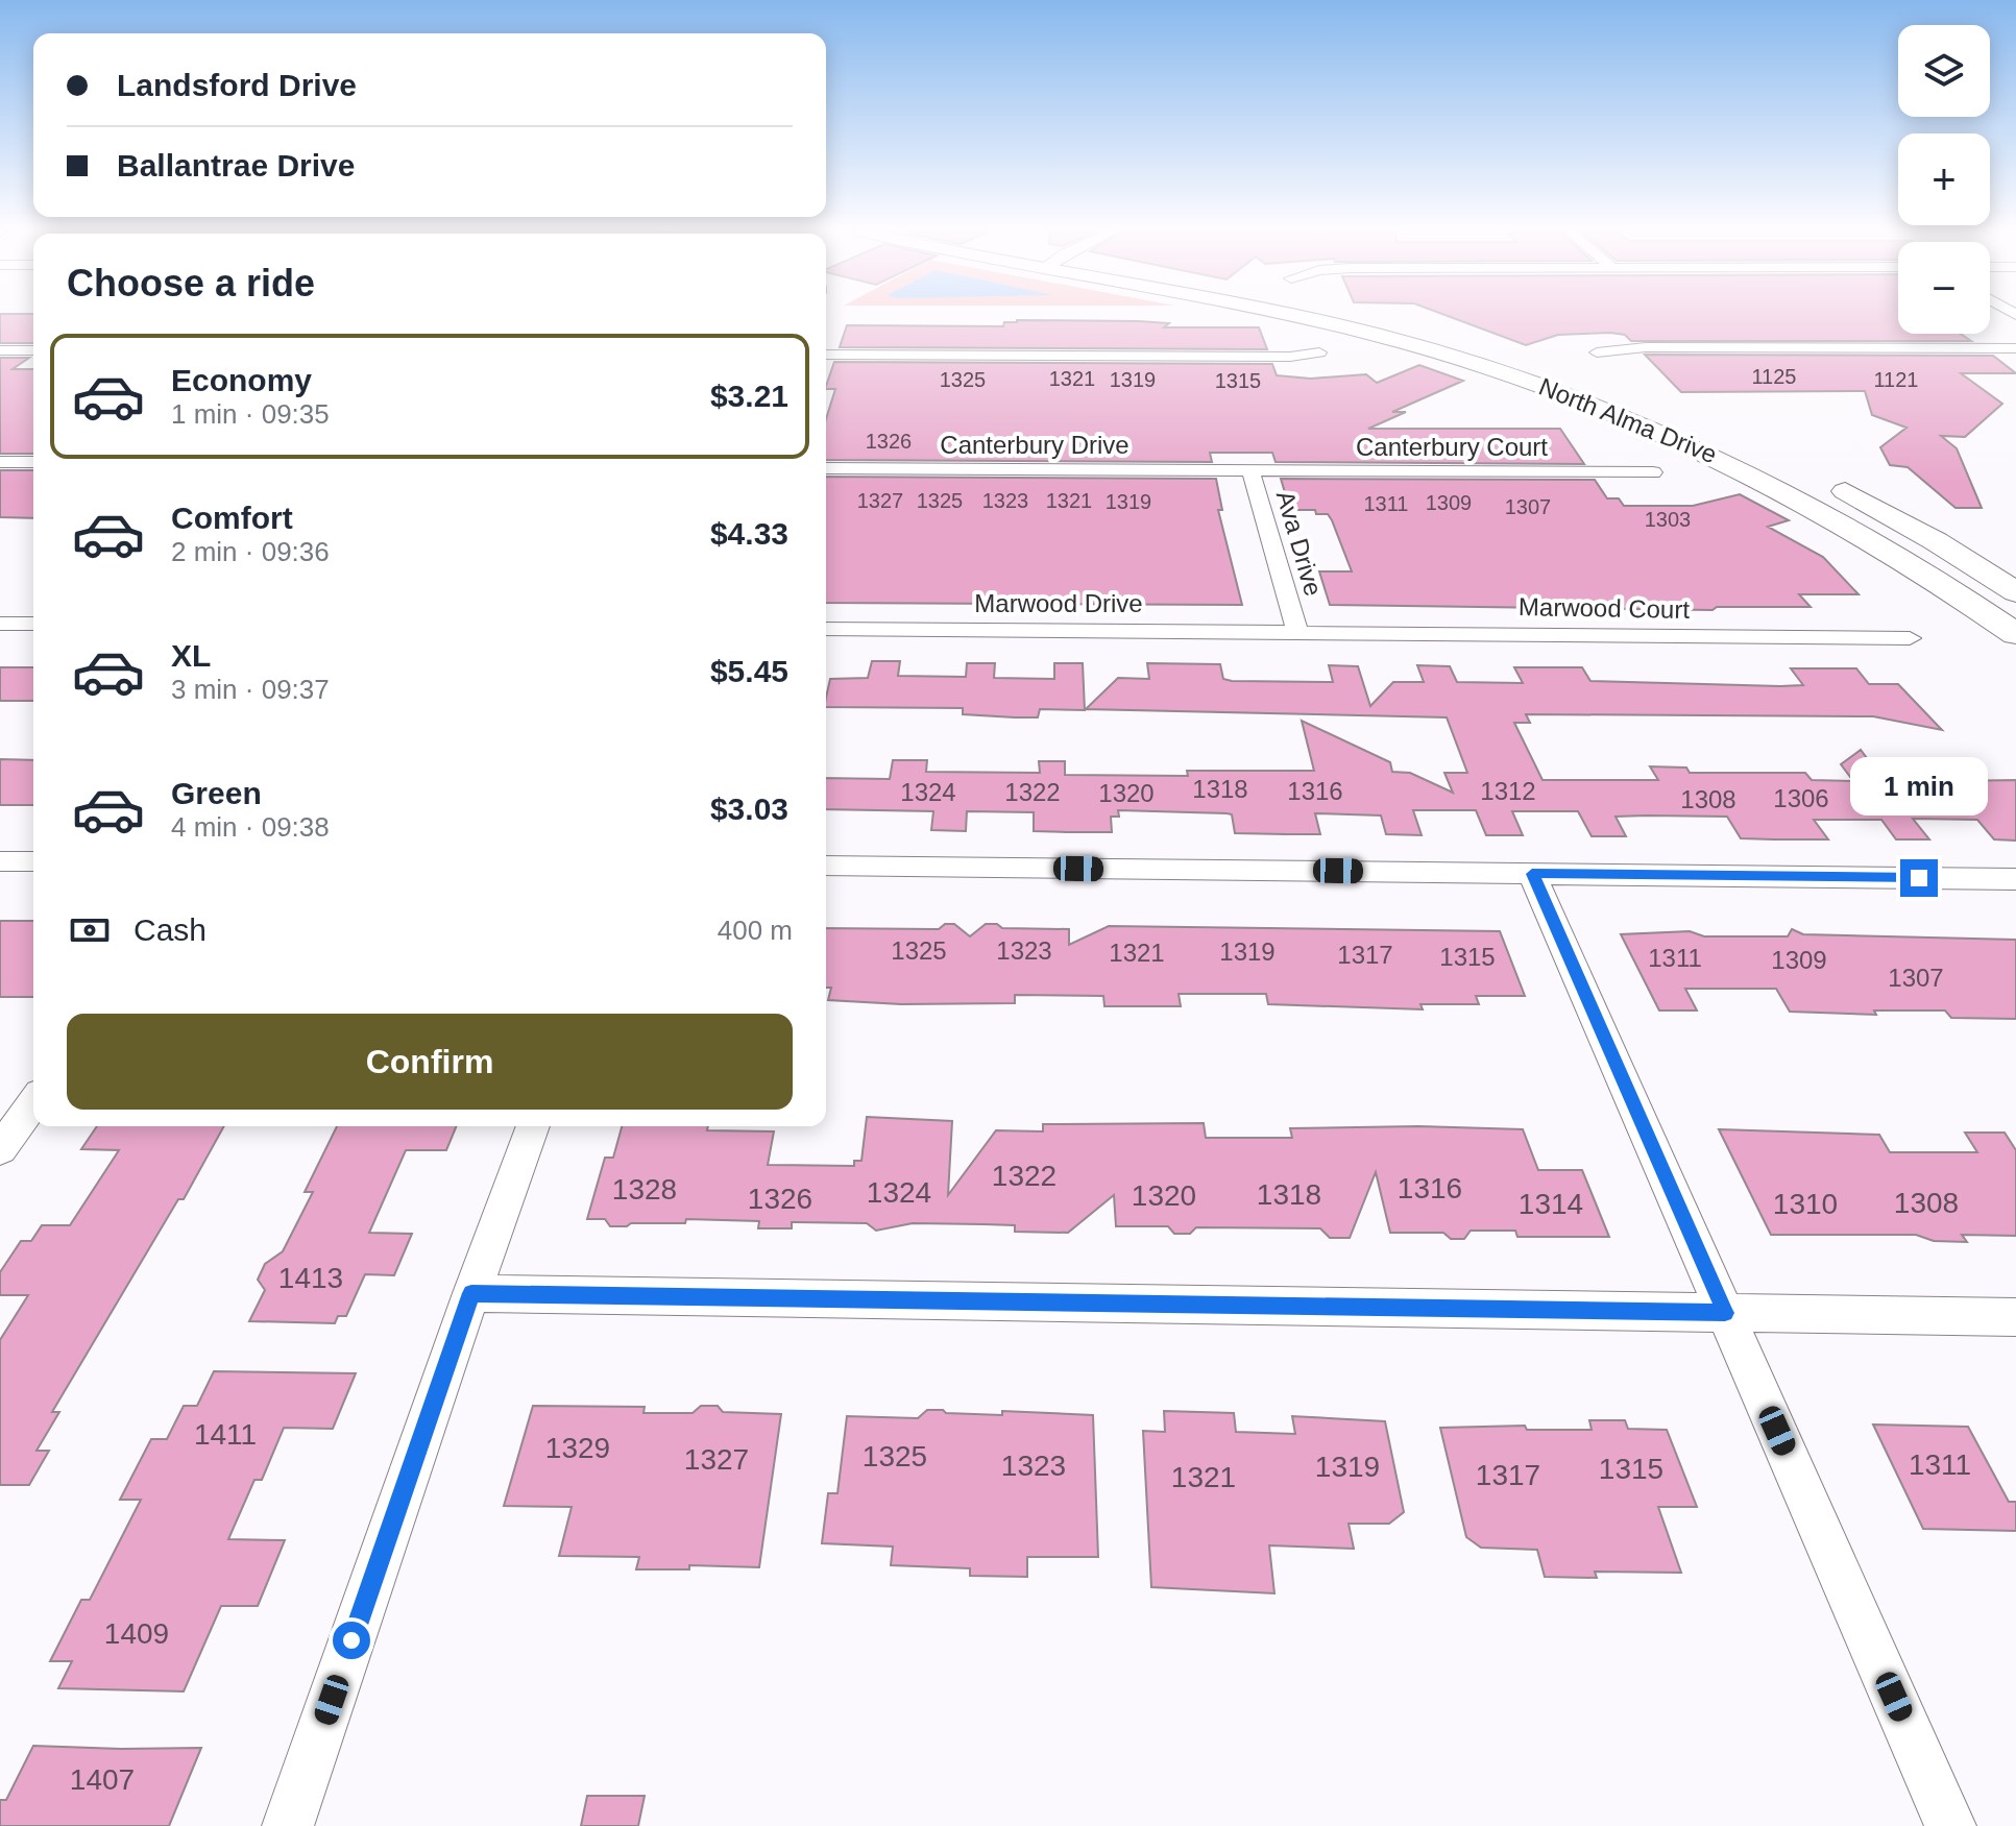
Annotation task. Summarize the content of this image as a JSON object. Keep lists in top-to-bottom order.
{
  "streets": {
    "main road": ["North Alma Drive"],
    "street": [
      "Canterbury Drive",
      "Canterbury Court",
      "Ava Drive",
      "Marwood Drive",
      "Marwood Court"
    ]
  },
  "crossings": [
    ["Canterbury Drive", "Canterbury Court"],
    ["Canterbury Drive", "Ava Drive"],
    ["Canterbury Court", "Ava Drive"],
    ["Ava Drive", "Marwood Drive"],
    ["Ava Drive", "Marwood Court"],
    ["Marwood Drive", "Marwood Court"]
  ],
  "house_numbers": [
    "1125",
    "1321",
    "1325",
    "1319",
    "1121",
    "1315",
    "1326",
    "1327",
    "1325",
    "1323",
    "1321",
    "1319",
    "1309",
    "1311",
    "1307",
    "1303",
    "1318",
    "1316",
    "1312",
    "1324",
    "1322",
    "1320",
    "1306",
    "1308",
    "1325",
    "1323",
    "1319",
    "1321",
    "1317",
    "1315",
    "1311",
    "1309",
    "1307",
    "1322",
    "1316",
    "1328",
    "1324",
    "1318",
    "1320",
    "1326",
    "1308",
    "1314",
    "1310",
    "1413",
    "1411",
    "1329",
    "1325",
    "1327",
    "1311",
    "1323",
    "1319",
    "1315",
    "1317",
    "1321",
    "1409",
    "1407"
  ],
  "page": {
    "map_buttons": ["+", "−"],
    "banner": ["Landsford Drive", "Ballantrae Drive"],
    "heading": "Choose a ride",
    "list": [
      {
        "name": "Economy",
        "note": "1 min · 09:35",
        "value": "$3.21"
      },
      {
        "name": "Comfort",
        "note": "2 min · 09:36",
        "value": "$4.33"
      },
      {
        "name": "XL",
        "note": "3 min · 09:37",
        "value": "$5.45"
      },
      {
        "name": "Green",
        "note": "4 min · 09:38",
        "value": "$3.03"
      }
    ],
    "bubble": "1 min",
    "pay": ["Cash", "400 m"],
    "buttons": "Confirm"
  }
}
